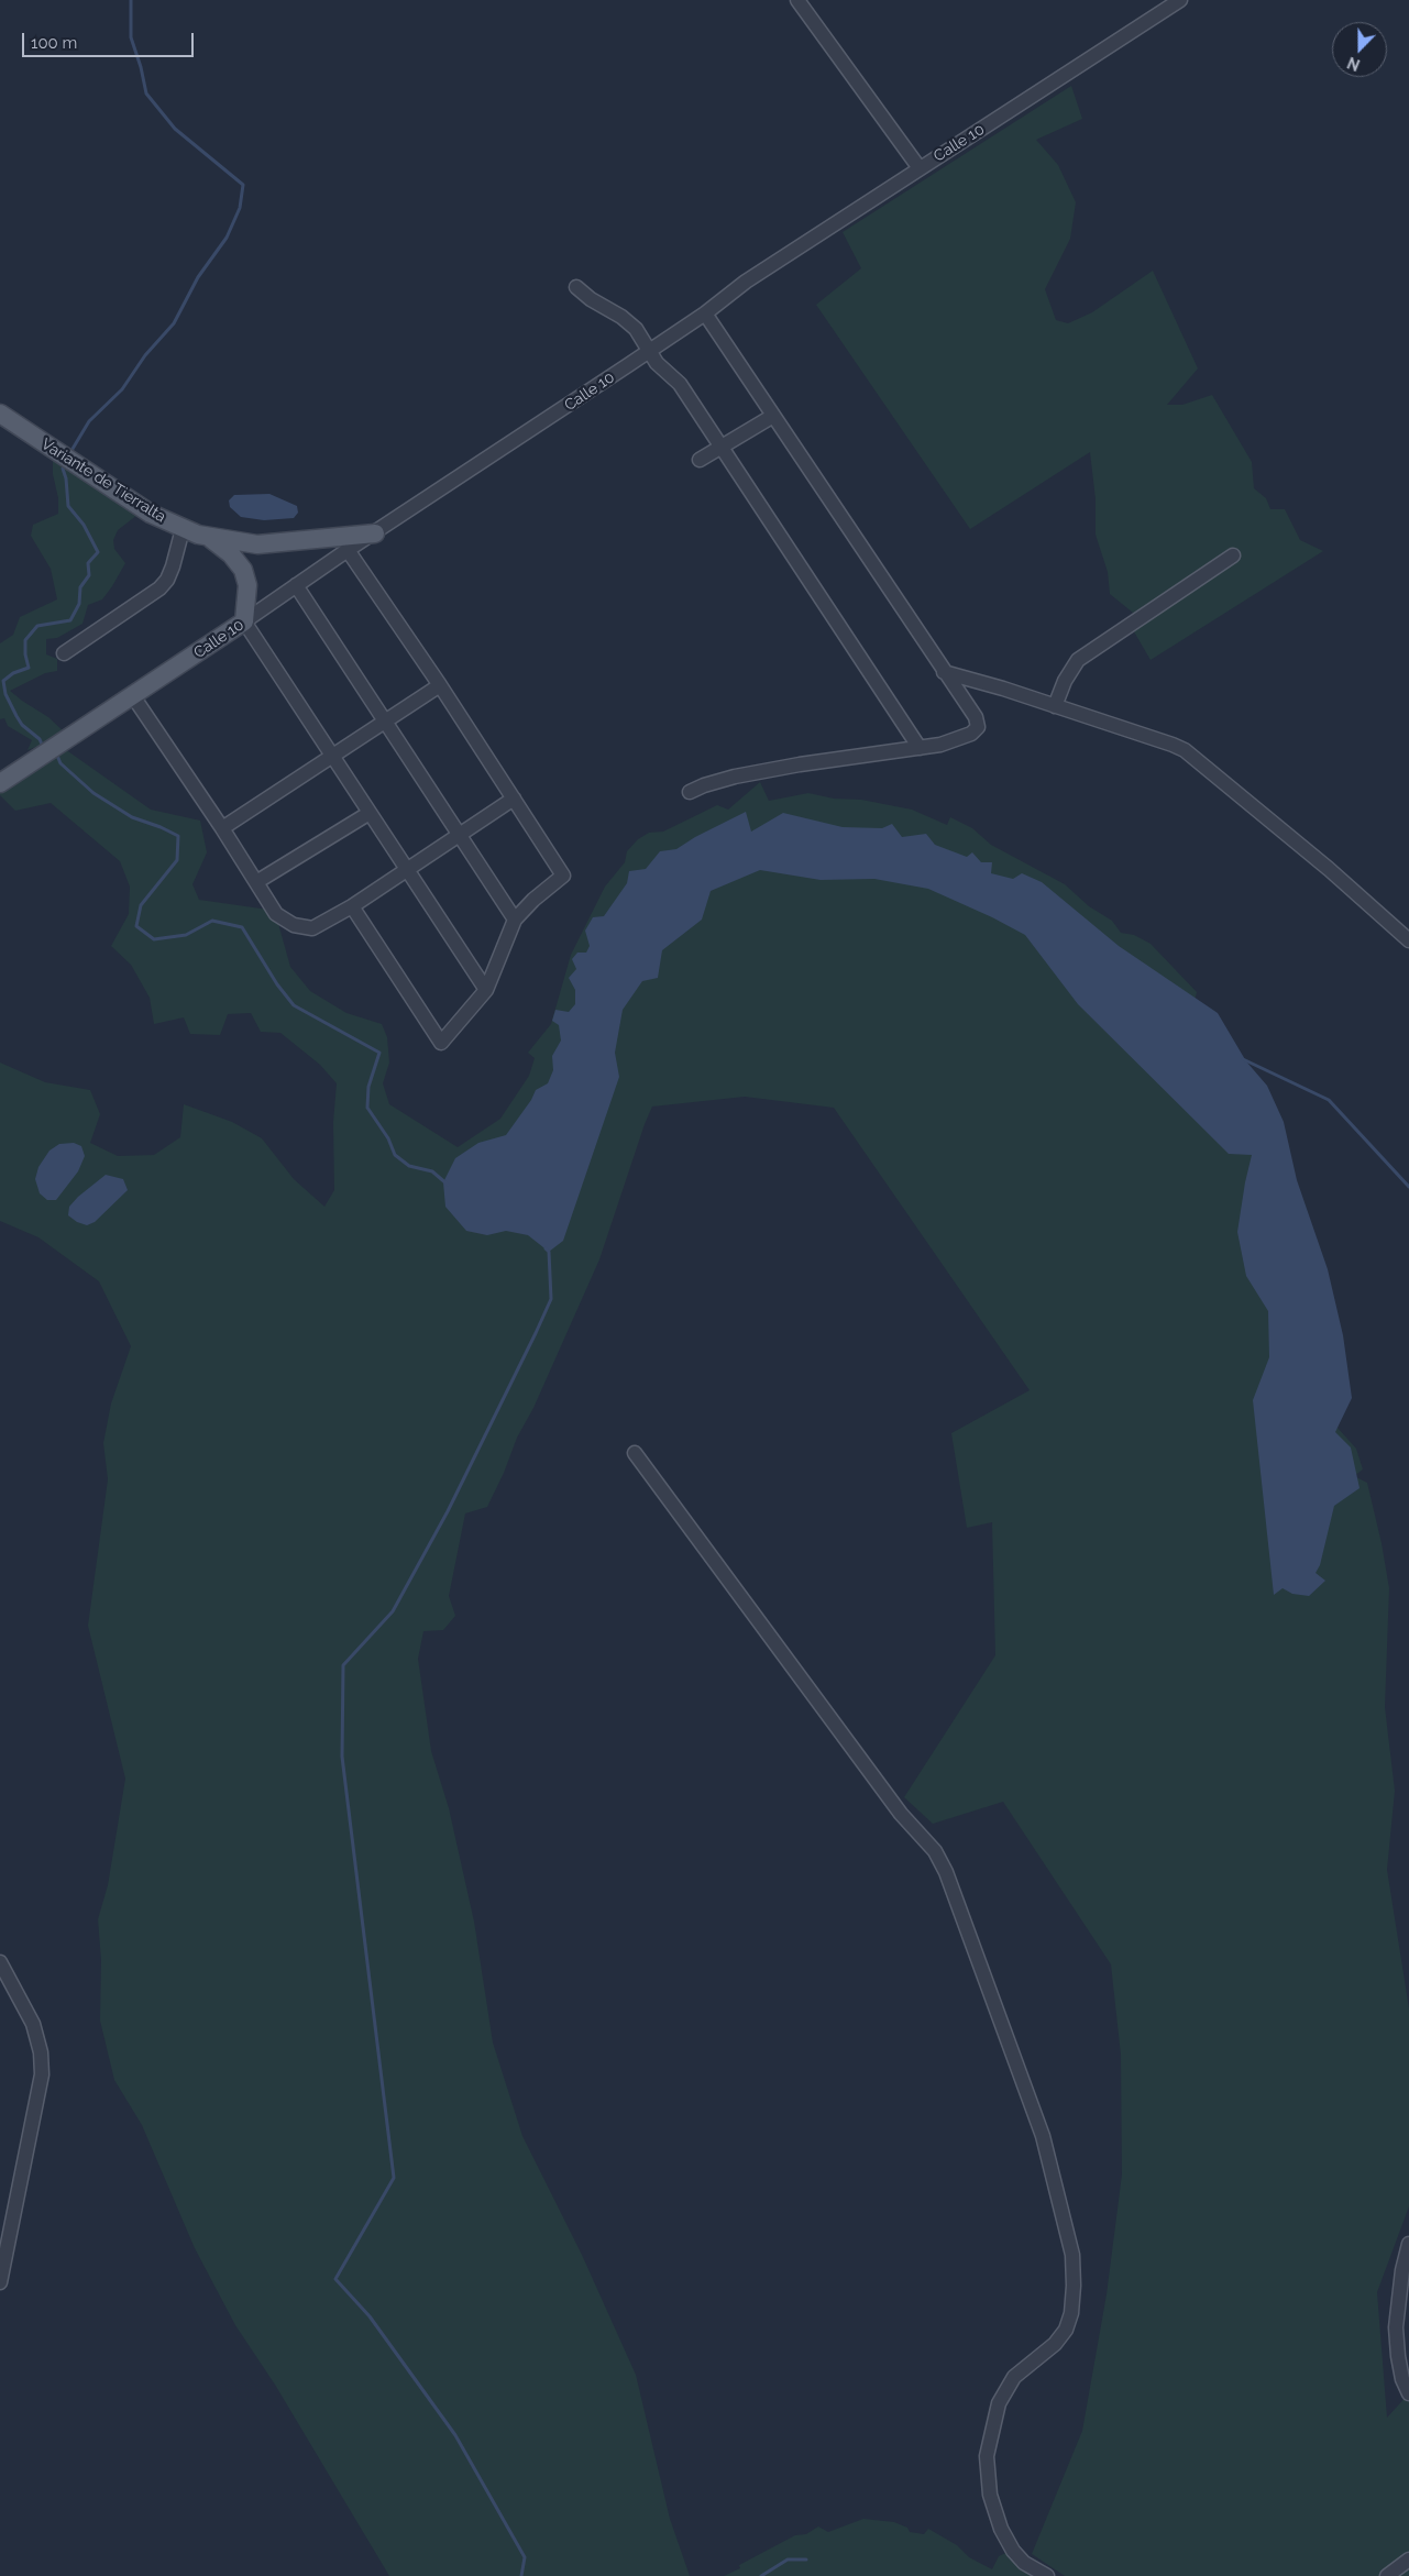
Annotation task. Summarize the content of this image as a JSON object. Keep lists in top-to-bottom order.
{
  "streets": {
    "main road": ["Calle 10", "Variante de Tierralta"]
  },
  "crossings": [
    ["Calle 10", "Variante de Tierralta"]
  ],
  "scale_bar": "100 m",
  "north": "bottom"
}
